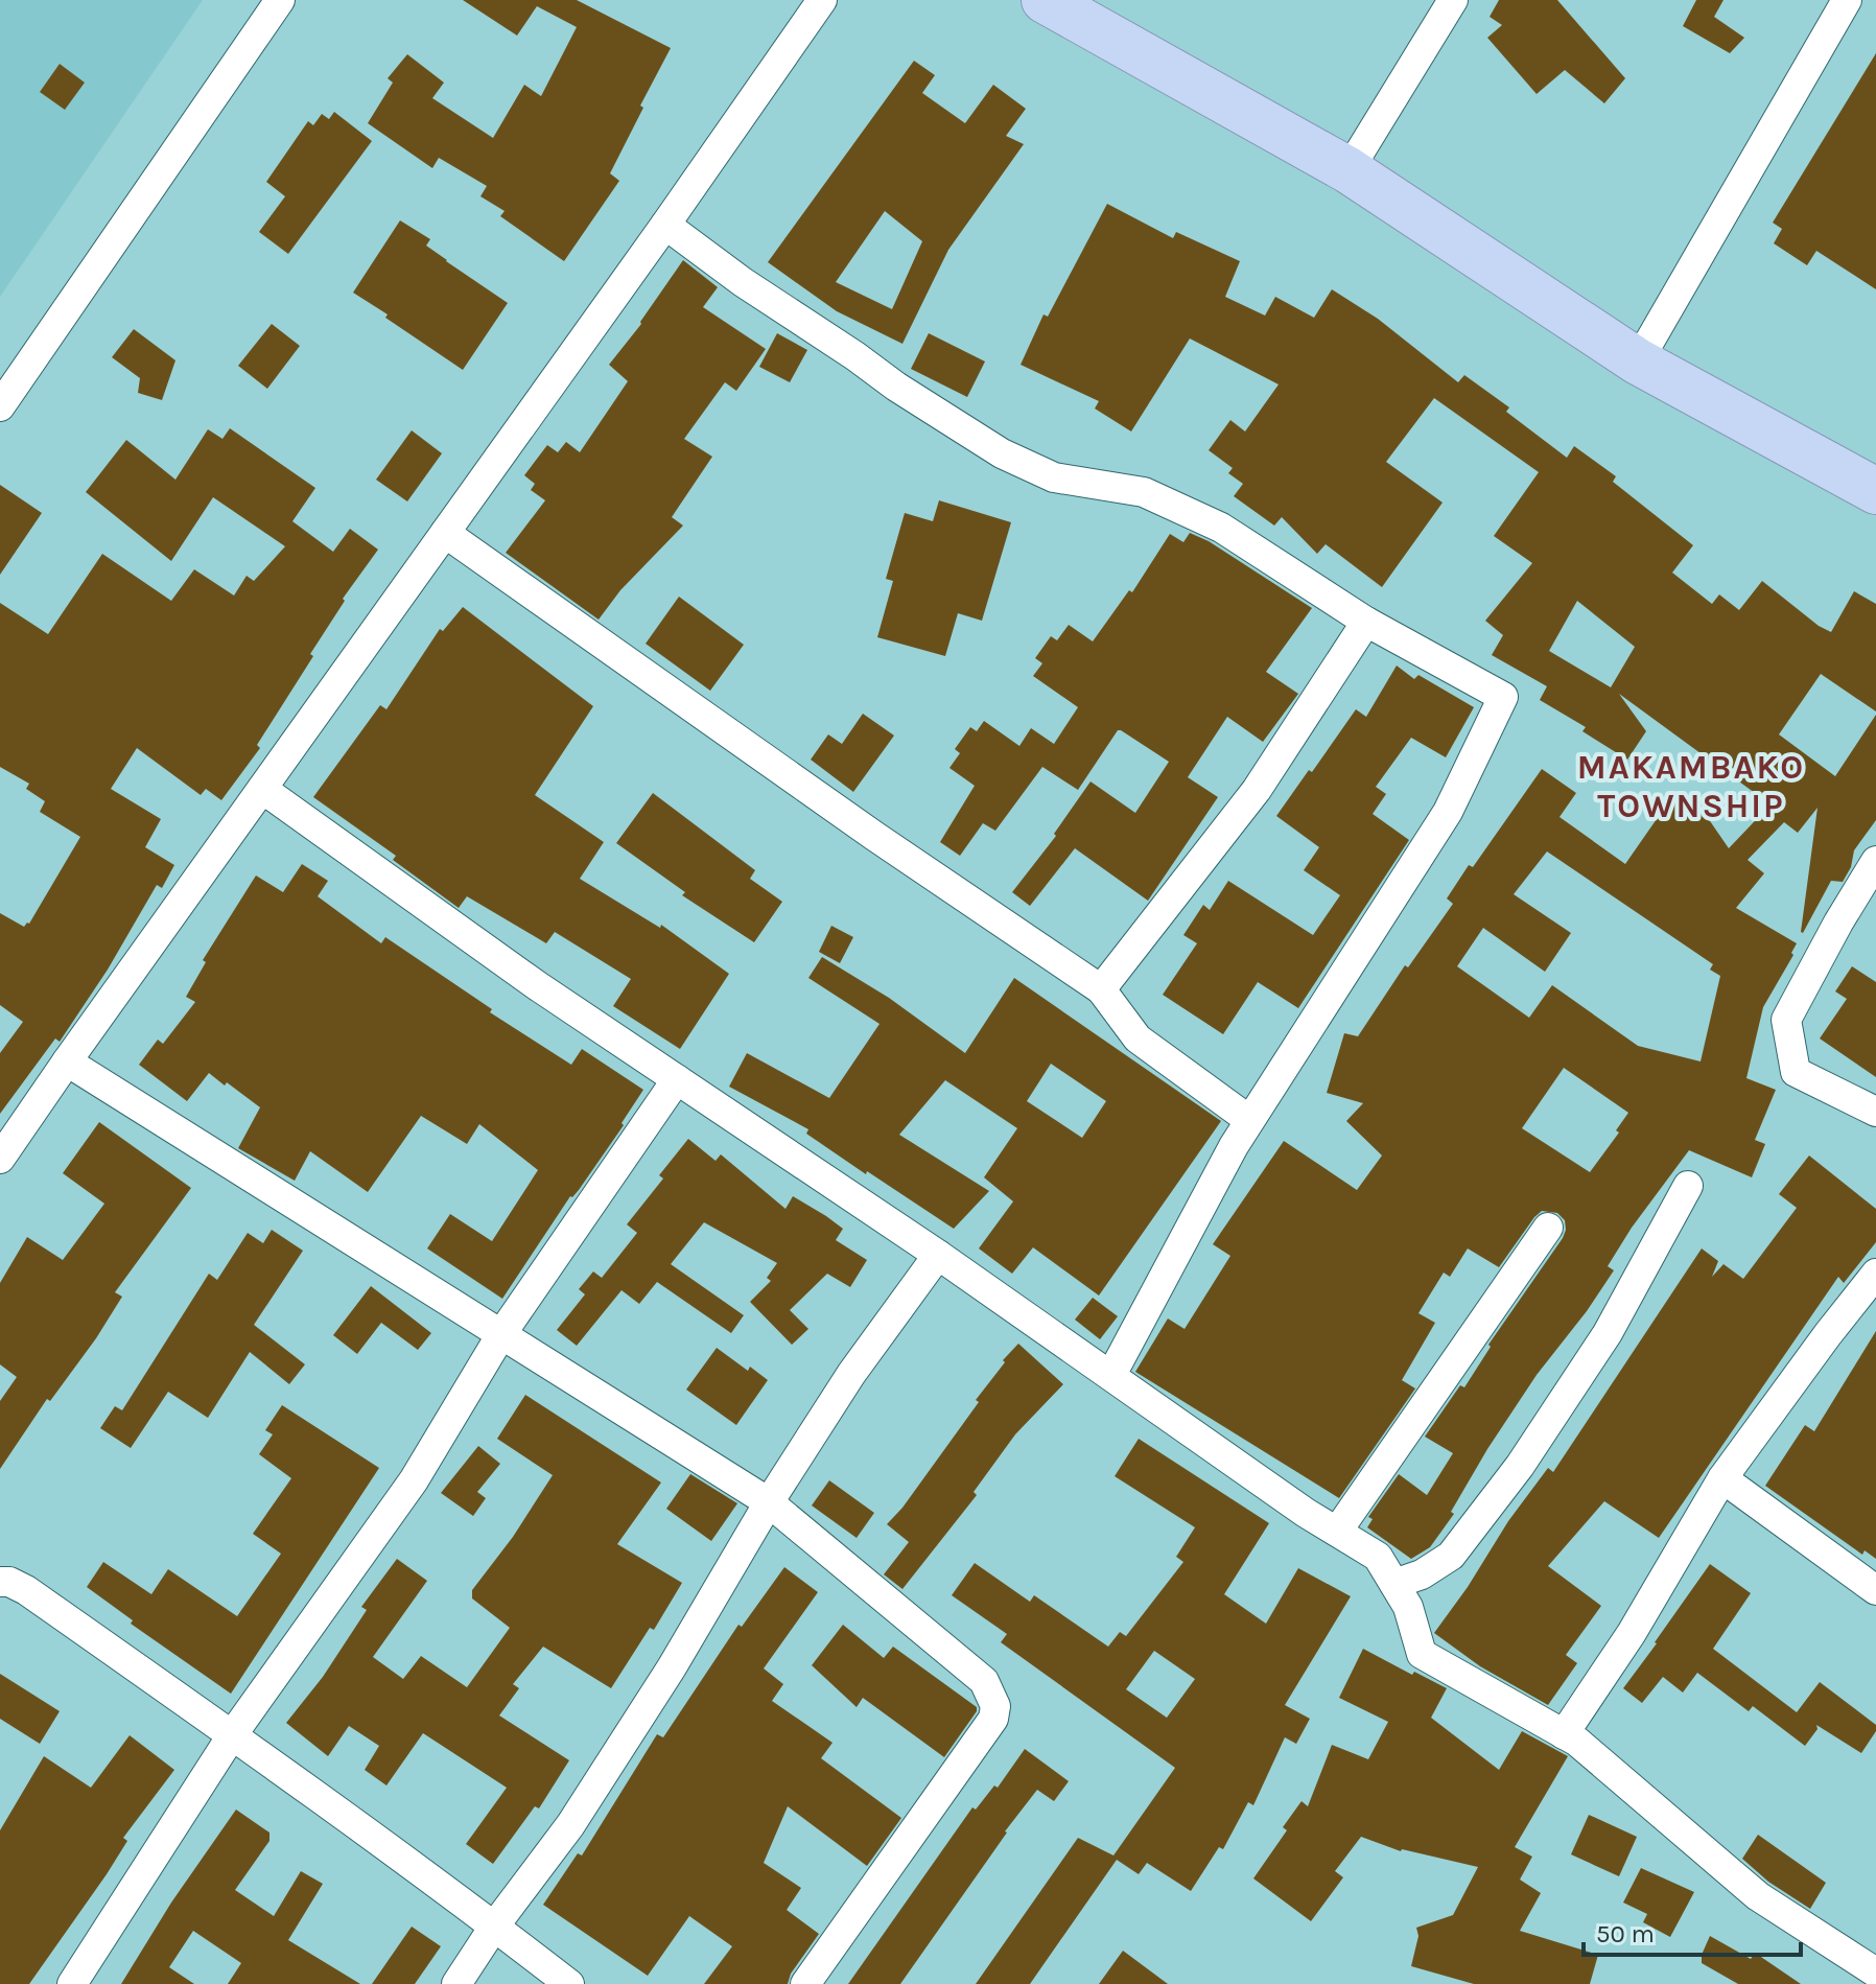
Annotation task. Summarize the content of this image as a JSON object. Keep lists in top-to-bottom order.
{
  "districts": ["MAKAMBAKO TOWNSHIP"],
  "scale_bar": "50 m"
}
